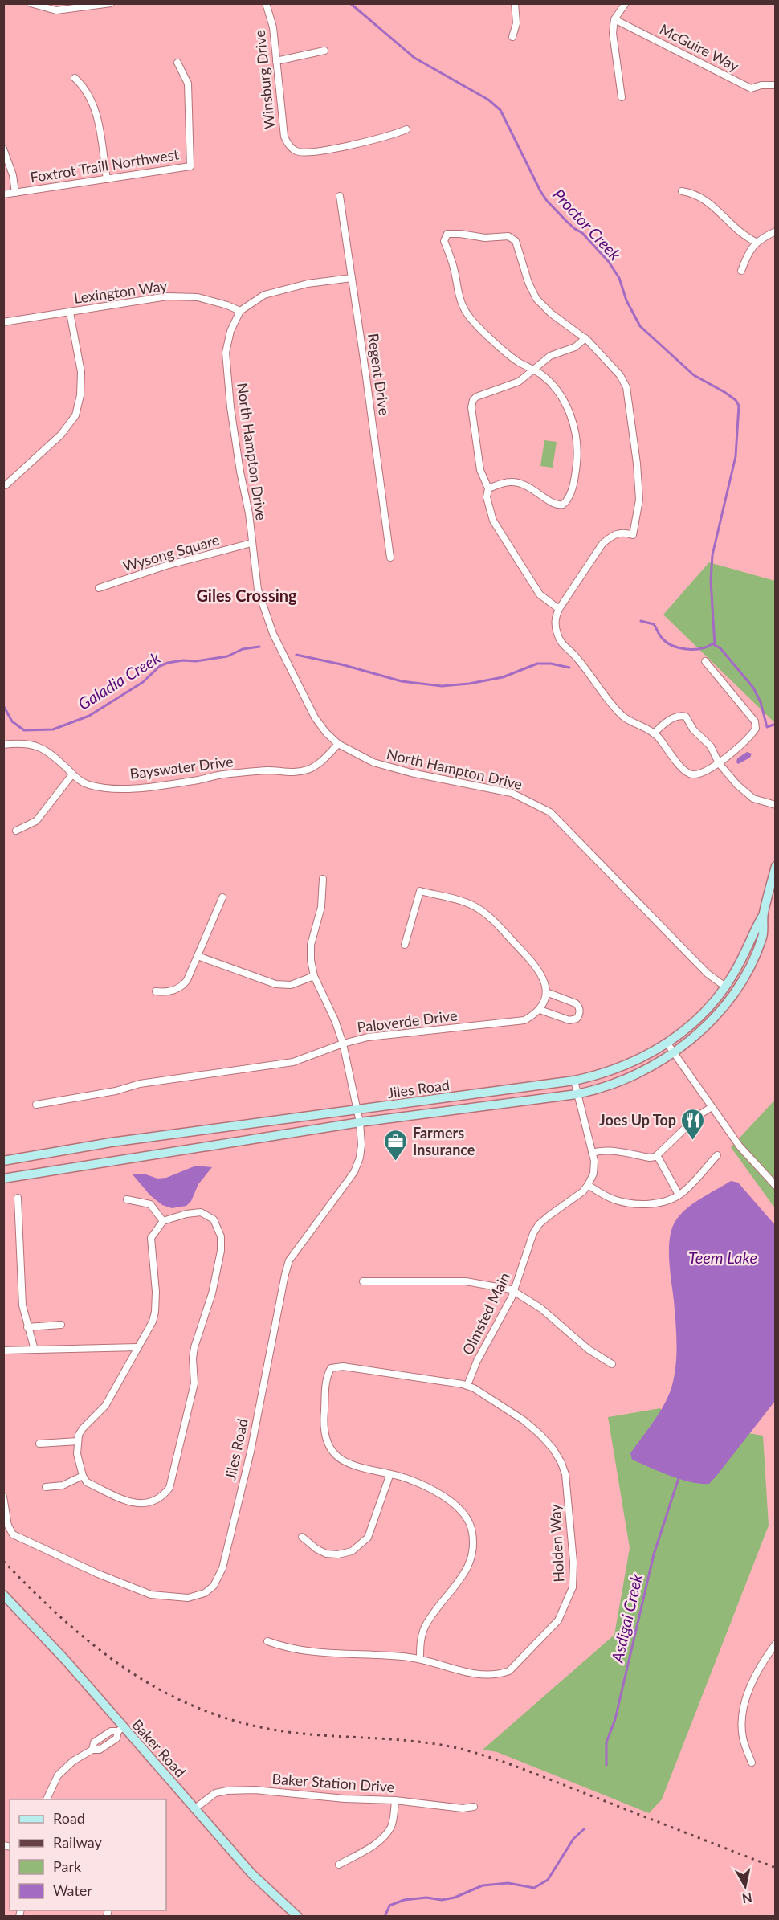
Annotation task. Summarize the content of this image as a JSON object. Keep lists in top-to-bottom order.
{
  "streets": {
    "street": [
      "McGuire Way",
      "Winsburg Drive",
      "Foxtrot Traill Northwest",
      "Lexington Way",
      "Regent Drive",
      "North Hampton Drive",
      "Wysong Square",
      "Bayswater Drive",
      "Paloverde Drive",
      "Jiles Road",
      "Olmsted Main",
      "Holden Way",
      "Baker Road",
      "Baker Station Drive"
    ]
  },
  "crossings": [
    ["Lexington Way", "North Hampton Drive"],
    ["North Hampton Drive", "Wysong Square"],
    ["North Hampton Drive", "Bayswater Drive"],
    ["North Hampton Drive", "Jiles Road"],
    ["Olmsted Main", "Holden Way"],
    ["Baker Road", "Baker Station Drive"]
  ],
  "districts": ["Giles Crossing"],
  "water": [
    "Proctor Creek",
    "Galadia Creek",
    "Teem Lake",
    "Asdigai Creek"
  ],
  "places": {
    "restaurant": ["Joes Up Top"],
    "office": ["Farmers Insurance"]
  },
  "legend": [
    "Road",
    "Railway",
    "Park",
    "Water"
  ],
  "north": "bottom"
}
